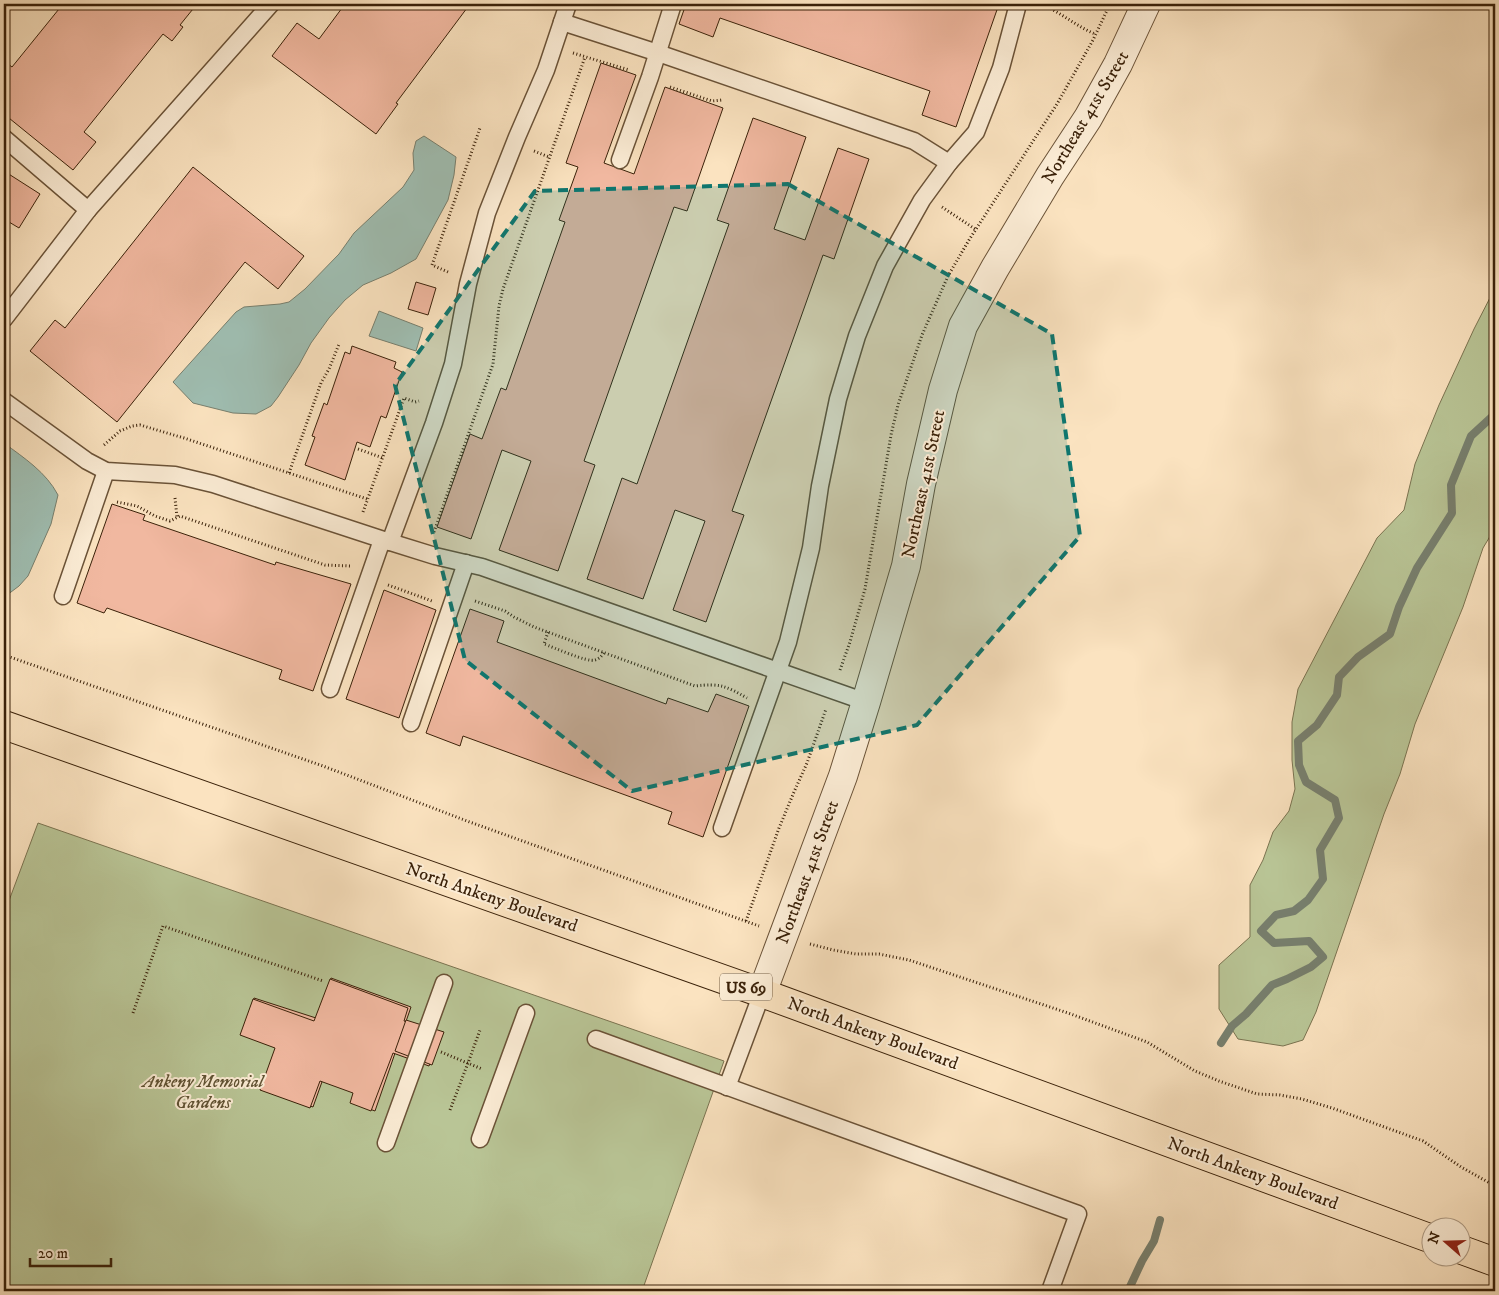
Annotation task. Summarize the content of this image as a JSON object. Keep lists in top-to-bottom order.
{
  "streets": {
    "main road": ["North Ankeny Boulevard", "US 69"],
    "street": ["Northeast 41st Street"]
  },
  "crossings": [
    ["Northeast 41st Street", "North Ankeny Boulevard"]
  ],
  "parks": ["Ankeny Memorial Gardens"],
  "scale_bar": "20 m",
  "north": "left"
}
